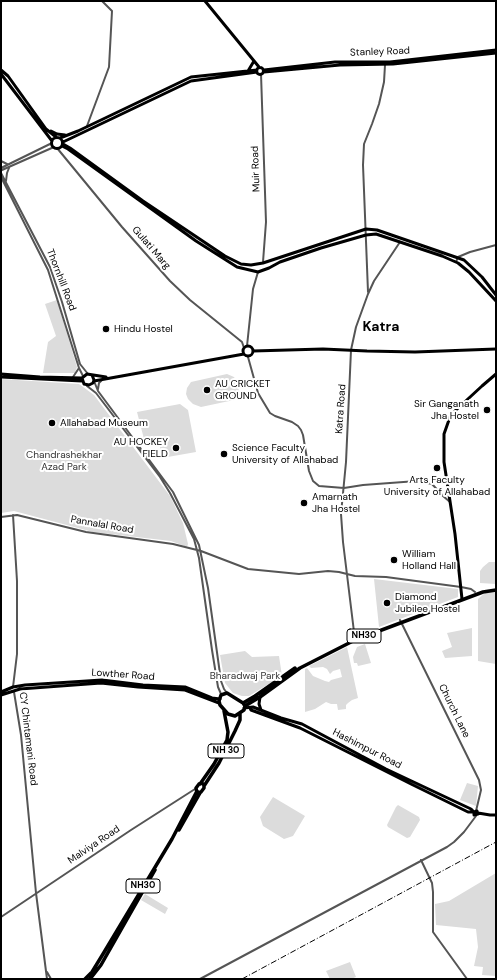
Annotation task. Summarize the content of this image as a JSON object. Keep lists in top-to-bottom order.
{
  "streets": {
    "highway": ["NH30", "NH 30"],
    "main road": ["Stanley Road", "Lowther Road", "Hashimpur Road"],
    "street": [
      "Muir Road",
      "Gulati Marg",
      "Thornhill Road",
      "Katra Road",
      "Pannalal Road",
      "Church Lane",
      "CY Chintamani Road",
      "Malviya Road"
    ]
  },
  "crossings": [
    ["Stanley Road", "Muir Road"],
    ["Katra Road", "Pannalal Road"],
    ["Katra Road", "NH30"],
    ["Pannalal Road", "CY Chintamani Road"],
    ["NH30", "NH 30"],
    ["NH30", "Malviya Road"],
    ["Lowther Road", "CY Chintamani Road"],
    ["Church Lane", "Hashimpur Road"],
    ["CY Chintamani Road", "Malviya Road"],
    ["NH 30", "Malviya Road"]
  ],
  "districts": ["Katra"],
  "parks": ["Chandrashekhar Azad Park", "Bharadwaj Park"],
  "places": [
    "Hindu Hostel",
    "AU CRICKET GROUND",
    "Sir Ganganath Jha Hostel",
    "Allahabad Museum",
    "AU HOCKEY FIELD",
    "Science Faculty University of Allahabad",
    "Arts Faculty University of Allahabad",
    "Amarnath Jha Hostel",
    "William Holland Hall",
    "Diamond Jubilee Hostel"
  ]
}
